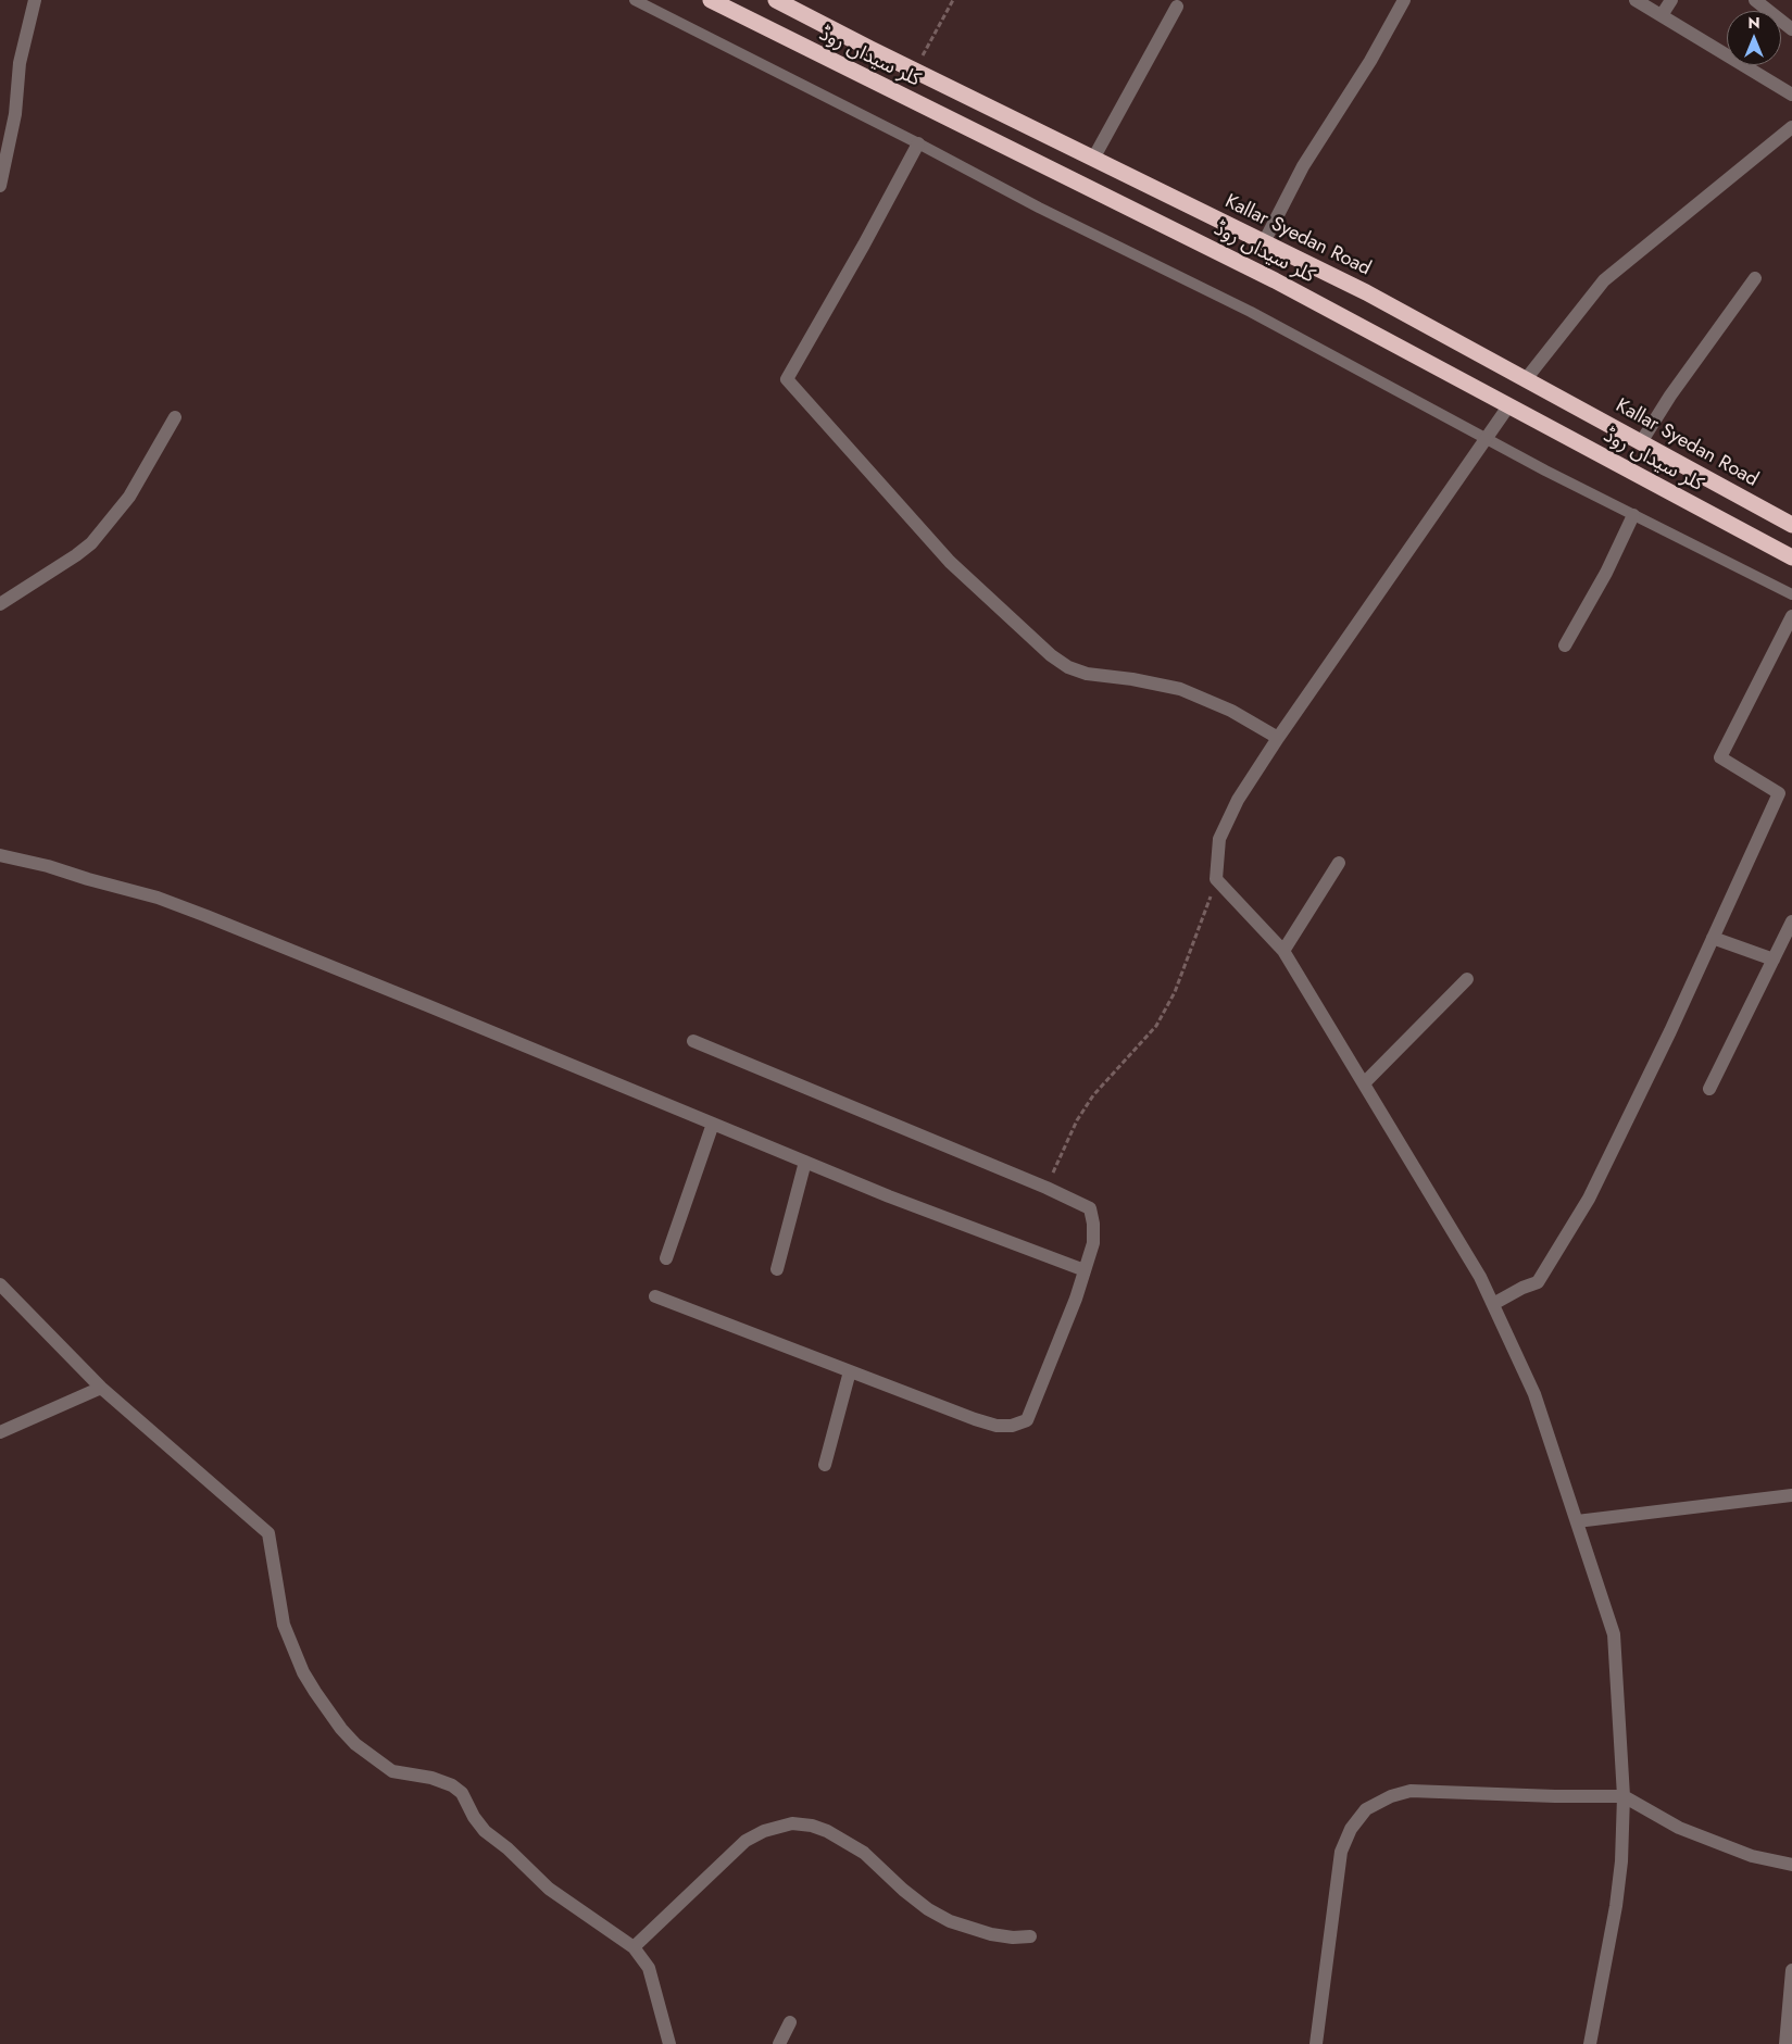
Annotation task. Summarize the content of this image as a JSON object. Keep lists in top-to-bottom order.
{
  "streets": {
    "highway": ["کلر سیداں روڈ", "Kallar Syedan Road"]
  },
  "north": "top"
}
